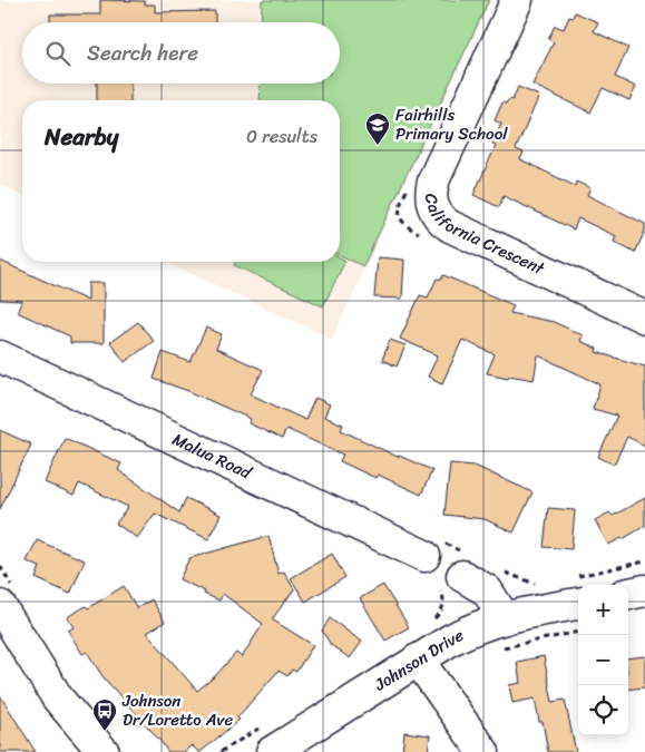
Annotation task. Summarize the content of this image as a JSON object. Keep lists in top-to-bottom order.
{
  "streets": {
    "street": ["California Crescent", "Malua Road", "Johnson Drive"]
  },
  "places": {
    "school or university": ["Fairhills Primary School"],
    "bus stop": ["Johnson Dr/Loretto Ave"]
  },
  "page": {
    "search": "Search here",
    "heading": ["Nearby", "0 results"],
    "map_buttons": ["+", "−"]
  }
}
